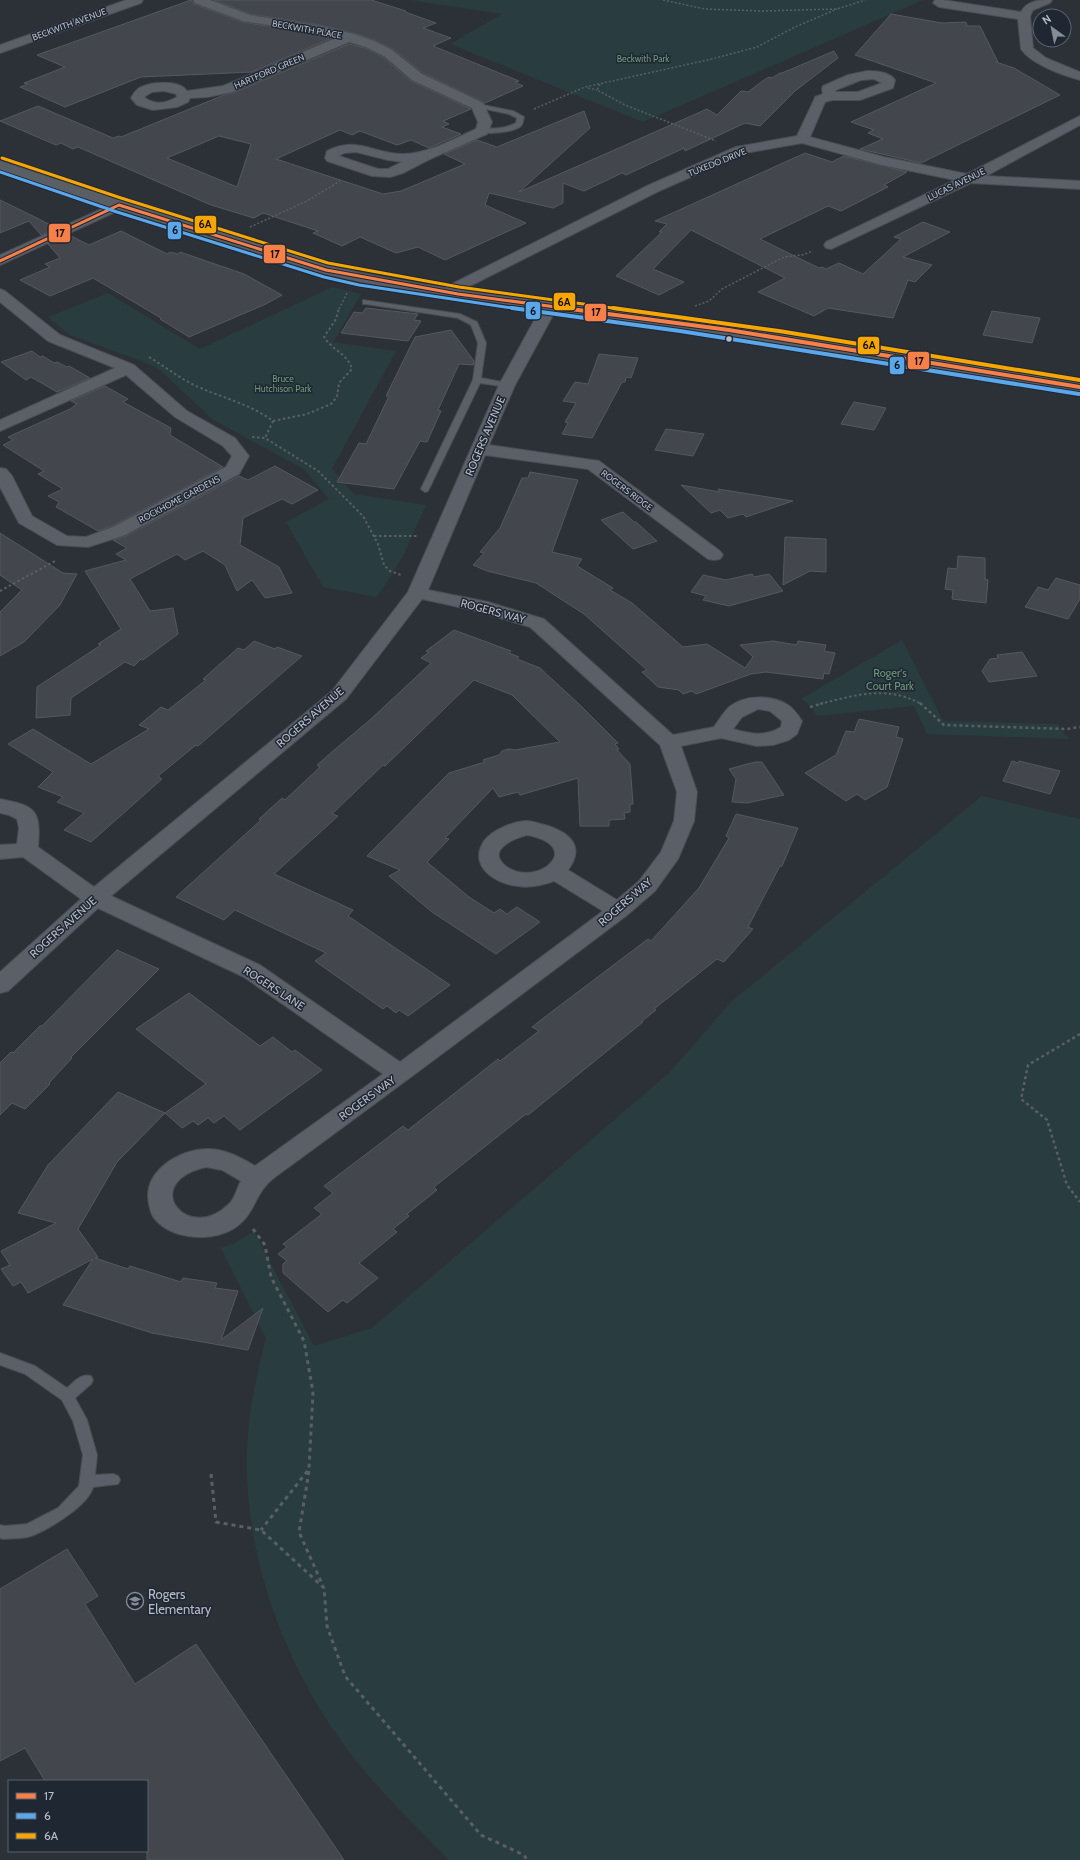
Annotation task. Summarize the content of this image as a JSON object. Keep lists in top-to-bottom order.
{
  "streets": {
    "street": [
      "BECKWITH AVENUE",
      "BECKWITH PLACE",
      "HARTFORD GREEN",
      "TUXEDO DRIVE",
      "LUCAS AVENUE",
      "ROGERS AVENUE",
      "ROGERS RIDGE",
      "ROCKHOME GARDENS",
      "ROGERS WAY",
      "ROGERS LANE"
    ]
  },
  "crossings": [
    ["BECKWITH PLACE", "HARTFORD GREEN"],
    ["TUXEDO DRIVE", "LUCAS AVENUE"],
    ["ROGERS AVENUE", "ROGERS RIDGE"],
    ["ROGERS AVENUE", "ROGERS WAY"],
    ["ROGERS AVENUE", "ROGERS LANE"],
    ["ROGERS WAY", "ROGERS LANE"]
  ],
  "parks": ["Beckwith Park", "Bruce Hutchison Park", "Roger's Court Park"],
  "places": {
    "school or university": ["Rogers Elementary"]
  },
  "lines": ["transit line 6A", "transit line 6", "transit line 17"],
  "legend": ["17", "6", "6A"],
  "north": "top left"
}
